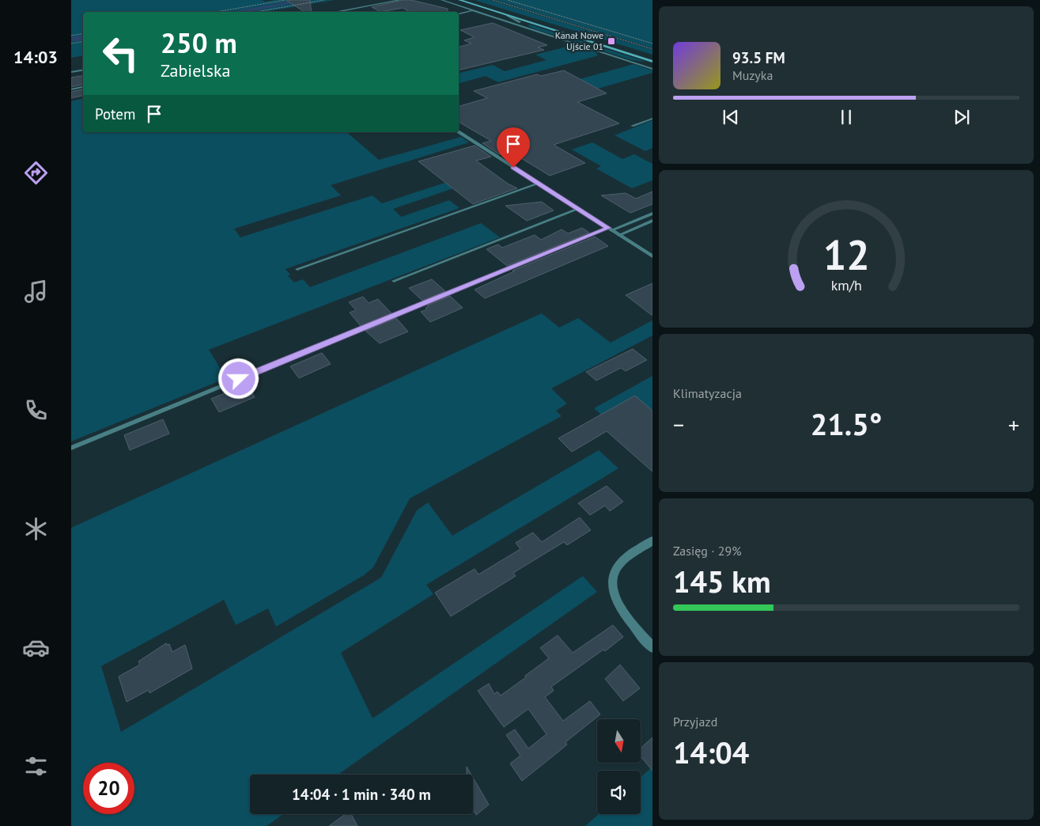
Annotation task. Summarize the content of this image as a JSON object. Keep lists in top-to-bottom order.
{
  "places": {
    "transit": ["Kanał Nowe Ujście 01"]
  },
  "north": "bottom",
  "page": {
    "tabs": "14:03",
    "turn": ["250 m", "Zabielska"],
    "song": ["93.5 FM", "Muzyka"],
    "then": "Potem",
    "tile": [
      "Klimatyzacja",
      ["Zasięg · 29%", "145 km"],
      ["Przyjazd", "14:04"]
    ],
    "heat": ["−", "21.5°", "+"],
    "limit": "20",
    "trip": "14:04 · 1 min · 340 m",
    "gauge": ["12", "km/h"]
  }
}
